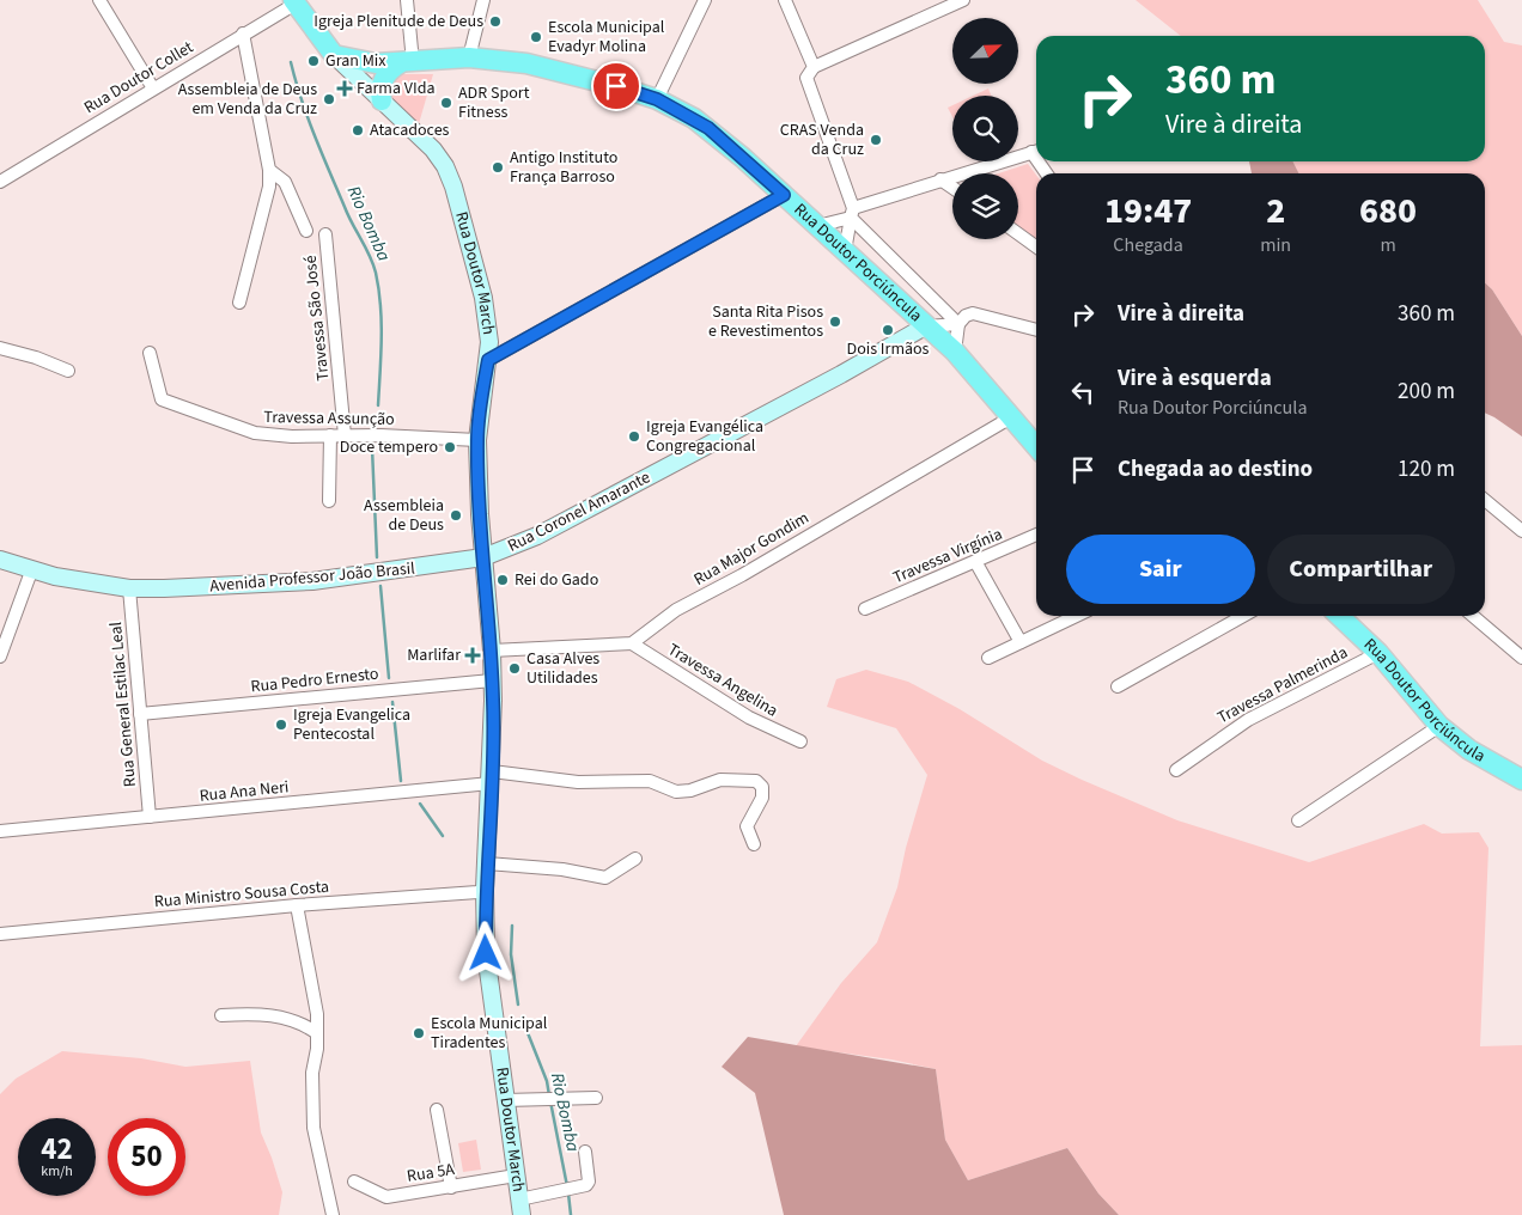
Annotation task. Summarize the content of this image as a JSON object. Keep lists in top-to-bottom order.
{
  "streets": {
    "main road": [
      "Rua Doutor Porciúncula",
      "Rua Doutor March",
      "Rua Coronel Amarante",
      "Avenida Professor João Brasil"
    ],
    "street": [
      "Rua Doutor Collet",
      "Travessa São José",
      "Travessa Assunção",
      "Rua Major Gondim",
      "Travessa Virgínia",
      "Rua Pedro Ernesto",
      "Travessa Angelina",
      "Travessa Palmerinda",
      "Rua General Estilac Leal",
      "Rua Ana Neri",
      "Rua Ministro Sousa Costa",
      "Rua 5A"
    ]
  },
  "crossings": [
    ["Rua Doutor Collet", "Rua Doutor March"],
    ["Rua Doutor Porciúncula", "Rua Doutor March"],
    ["Rua Doutor Porciúncula", "Rua Coronel Amarante"],
    ["Rua Doutor Porciúncula", "Rua Major Gondim"],
    ["Rua Doutor Porciúncula", "Travessa Palmerinda"],
    ["Rua Doutor March", "Travessa Assunção"],
    ["Rua Doutor March", "Rua Coronel Amarante"],
    ["Rua Doutor March", "Avenida Professor João Brasil"],
    ["Rua Doutor March", "Rua Pedro Ernesto"],
    ["Rua Doutor March", "Rua Ana Neri"],
    ["Rua Doutor March", "Rua Ministro Sousa Costa"],
    ["Rua Doutor March", "Rua 5A"],
    ["Travessa São José", "Travessa Assunção"],
    ["Rua Coronel Amarante", "Avenida Professor João Brasil"],
    ["Rua Major Gondim", "Travessa Angelina"],
    ["Avenida Professor João Brasil", "Rua General Estilac Leal"],
    ["Rua Pedro Ernesto", "Rua General Estilac Leal"],
    ["Rua General Estilac Leal", "Rua Ana Neri"]
  ],
  "water": ["Rio Bomba"],
  "places": {
    "other": [
      "Igreja Plenitude de Deus",
      "Escola Municipal Evadyr Molina",
      "Gran Mix",
      "Assembleia de Deus em Venda da Cruz",
      "ADR Sport Fitness",
      "Atacadoces",
      "CRAS Venda da Cruz",
      "Antigo Instituto França Barroso",
      "Santa Rita Pisos e Revestimentos",
      "Dois Irmãos",
      "Igreja Evangélica Congregacional",
      "Doce tempero",
      "Assembleia de Deus",
      "Rei do Gado",
      "Casa Alves Utilidades",
      "Igreja Evangelica Pentecostal",
      "Escola Municipal Tiradentes"
    ],
    "health": ["Farma VIda", "Marlifar"]
  },
  "north": "top right",
  "page": {
    "turn": ["360 m", "Vire à direita"],
    "eta": [
      "19:47",
      "Chegada",
      "2",
      "min",
      "680",
      "m"
    ],
    "list": [
      {
        "name": "Vire à direita",
        "value": "360 m"
      },
      {
        "name": "Vire à esquerda",
        "note": "Rua Doutor Porciúncula",
        "value": "200 m"
      },
      {
        "name": "Chegada ao destino",
        "value": "120 m"
      }
    ],
    "buttons": ["Sair", "Compartilhar"],
    "speed": "42 km/h",
    "limit": "50"
  }
}
